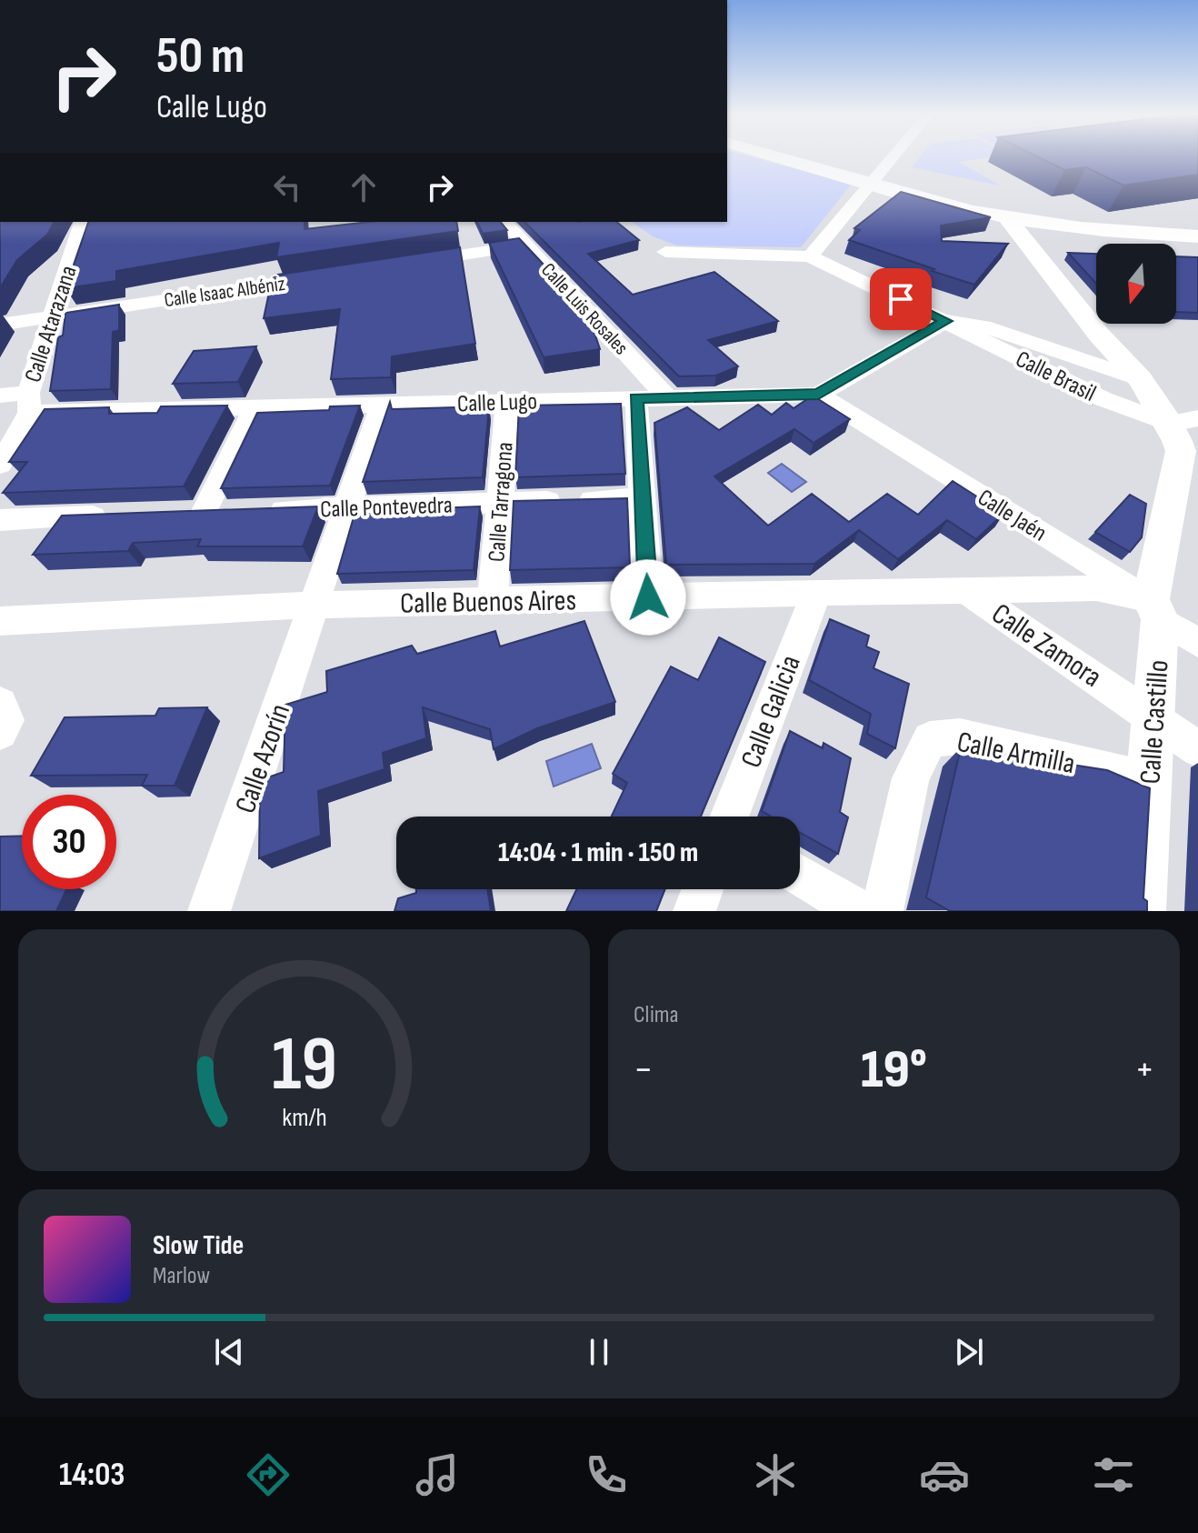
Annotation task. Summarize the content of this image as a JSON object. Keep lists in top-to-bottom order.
{
  "streets": {
    "street": [
      "Calle Isaac Albéniz",
      "Calle Luis Rosales",
      "Calle Atarazana",
      "Calle Brasil",
      "Calle Lugo",
      "Calle Tarragona",
      "Calle Pontevedra",
      "Calle Jaén",
      "Calle Buenos Aires",
      "Calle Zamora",
      "Calle Galicia",
      "Calle Castillo",
      "Calle Armilla",
      "Calle Azorín"
    ]
  },
  "crossings": [
    ["Calle Isaac Albéniz", "Calle Atarazana"],
    ["Calle Luis Rosales", "Calle Lugo"],
    ["Calle Atarazana", "Calle Lugo"],
    ["Calle Brasil", "Calle Lugo"],
    ["Calle Brasil", "Calle Castillo"],
    ["Calle Lugo", "Calle Tarragona"],
    ["Calle Lugo", "Calle Jaén"],
    ["Calle Lugo", "Calle Azorín"],
    ["Calle Tarragona", "Calle Pontevedra"],
    ["Calle Tarragona", "Calle Buenos Aires"],
    ["Calle Pontevedra", "Calle Azorín"],
    ["Calle Jaén", "Calle Buenos Aires"],
    ["Calle Jaén", "Calle Castillo"],
    ["Calle Buenos Aires", "Calle Zamora"],
    ["Calle Buenos Aires", "Calle Galicia"],
    ["Calle Buenos Aires", "Calle Castillo"],
    ["Calle Buenos Aires", "Calle Azorín"],
    ["Calle Zamora", "Calle Castillo"],
    ["Calle Castillo", "Calle Armilla"]
  ],
  "north": "bottom",
  "page": {
    "turn": ["50 m", "Calle Lugo"],
    "limit": "30",
    "trip": "14:04 · 1 min · 150 m",
    "tile": "Clima",
    "heat": ["−", "19°", "+"],
    "song": ["Slow Tide", "Marlow"],
    "tabs": "14:03",
    "gauge": ["19", "km/h"]
  }
}
